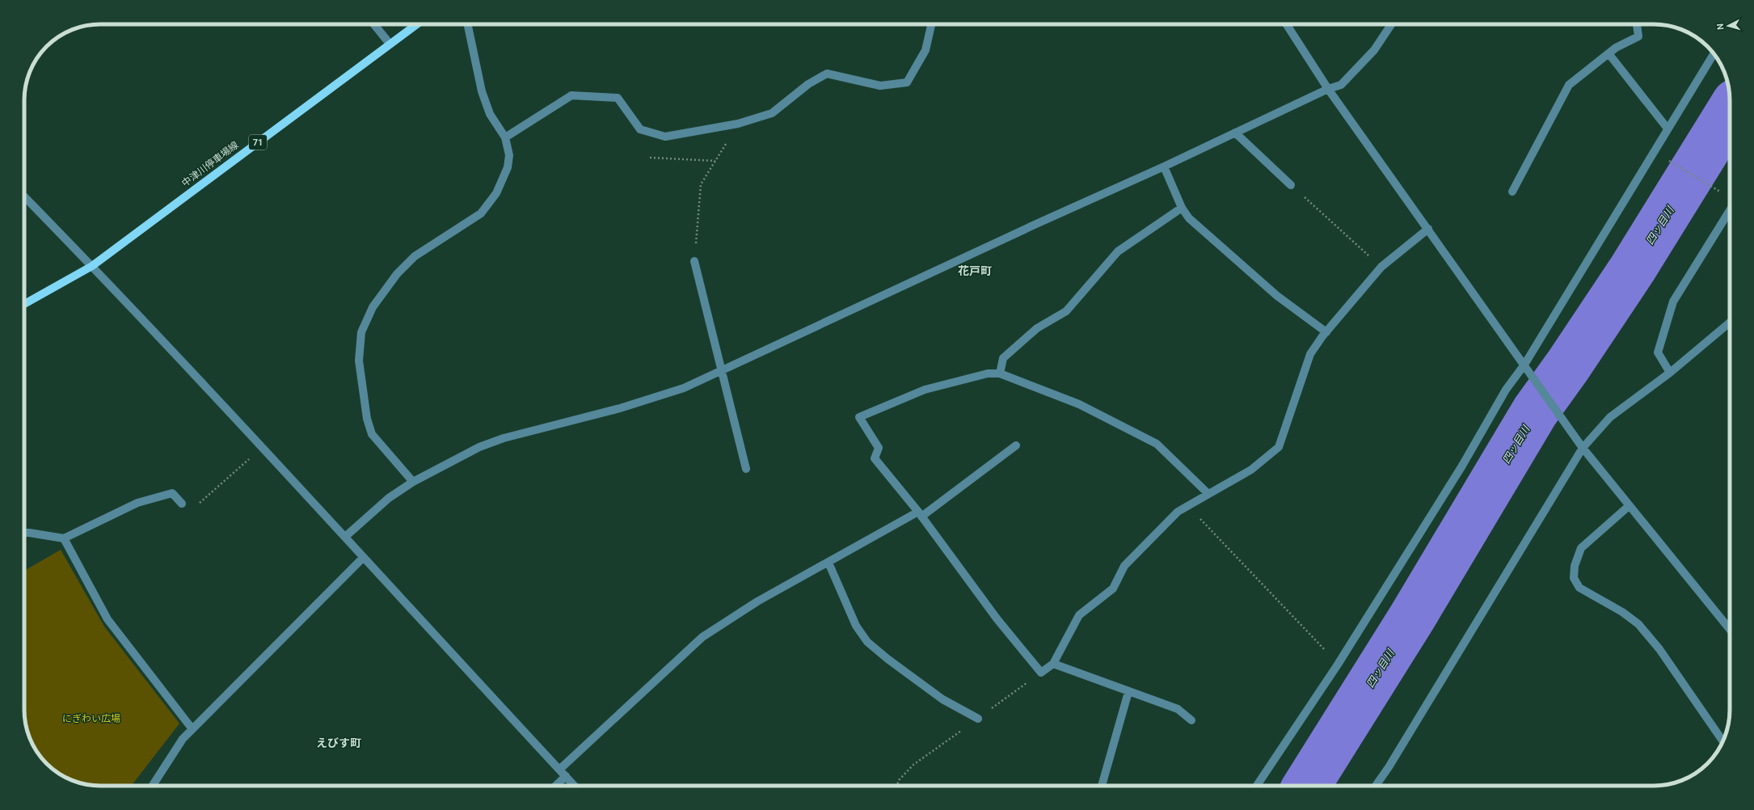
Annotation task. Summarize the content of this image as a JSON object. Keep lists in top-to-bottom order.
{
  "streets": {
    "main road": ["71", "中津川停車場線"]
  },
  "districts": ["花戸町", "えびす町"],
  "water": ["四ッ目川"],
  "parks": ["にぎわい広場"],
  "north": "left"
}
